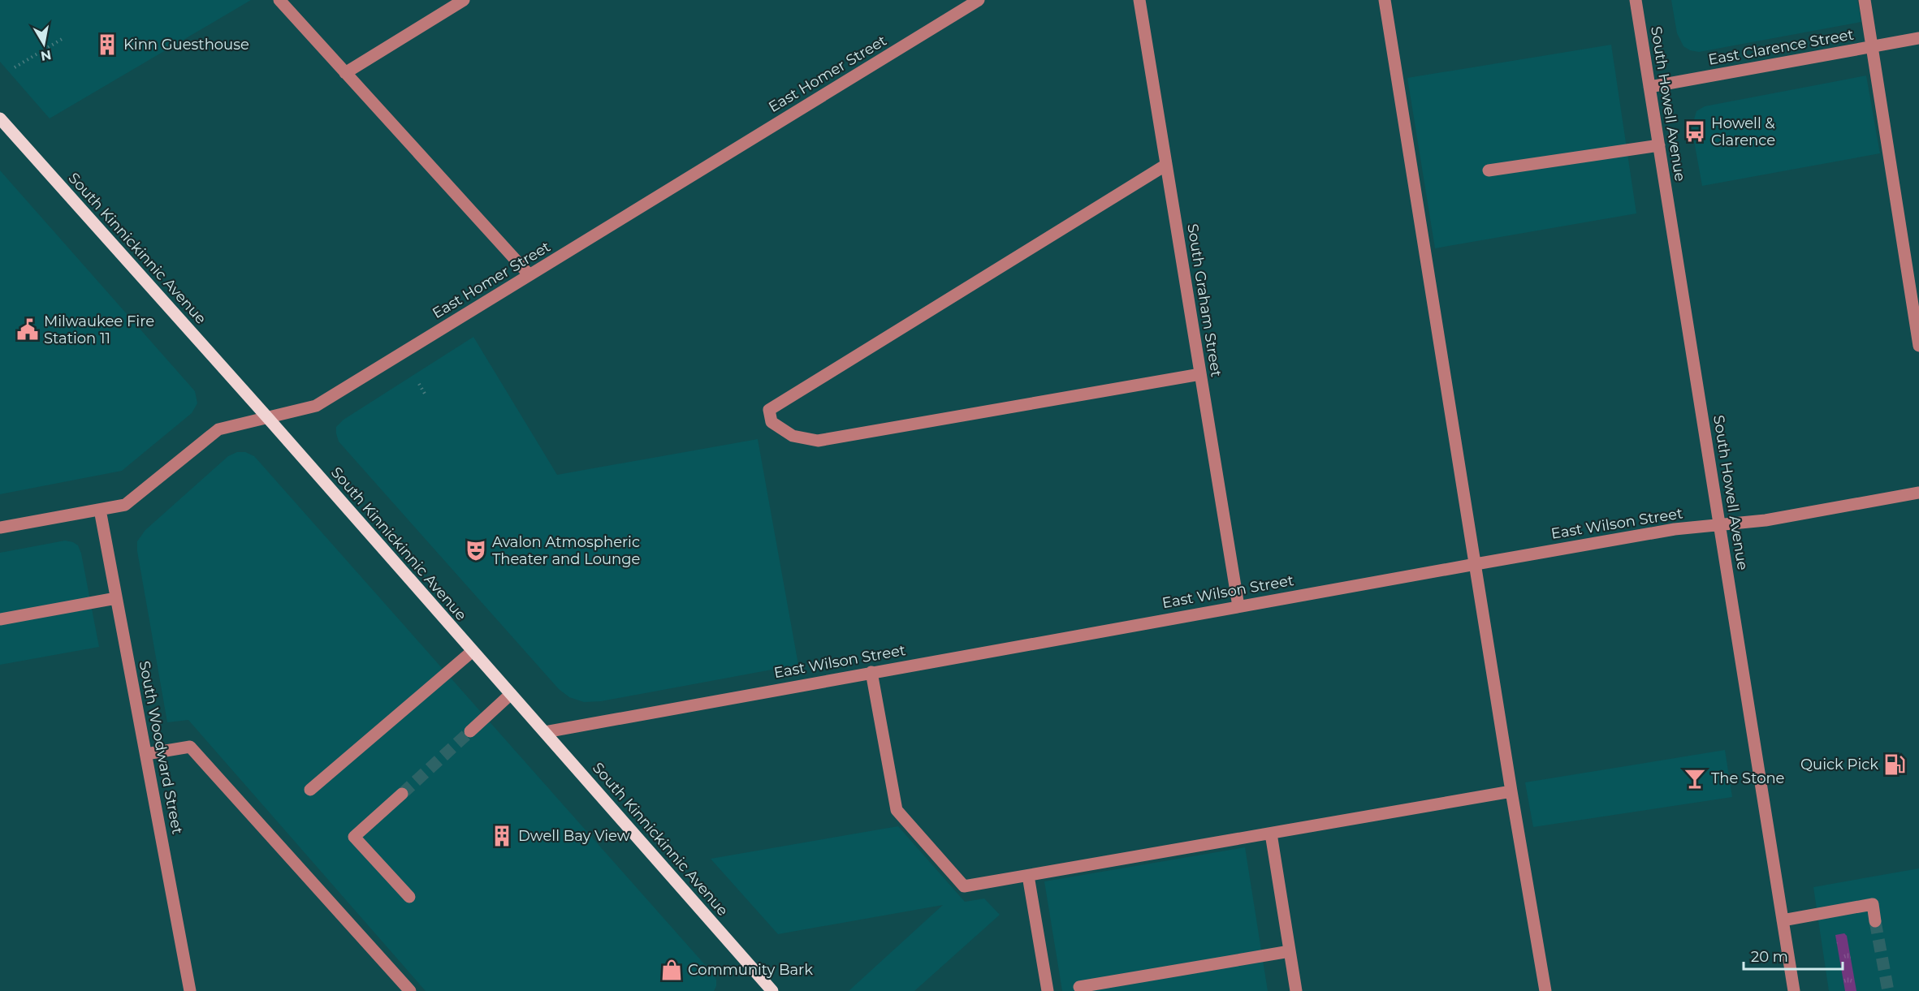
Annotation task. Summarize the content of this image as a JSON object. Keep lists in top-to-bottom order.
{
  "streets": {
    "main road": ["South Kinnickinnic Avenue"],
    "street": [
      "East Clarence Street",
      "East Homer Street",
      "South Howell Avenue",
      "South Graham Street",
      "East Wilson Street",
      "South Woodward Street"
    ]
  },
  "crossings": [
    ["East Clarence Street", "South Howell Avenue"],
    ["East Homer Street", "South Kinnickinnic Avenue"],
    ["East Homer Street", "South Woodward Street"],
    ["South Howell Avenue", "East Wilson Street"],
    ["South Kinnickinnic Avenue", "East Wilson Street"],
    ["South Graham Street", "East Wilson Street"]
  ],
  "places": {
    "building": ["Kinn Guesthouse", "Dwell Bay View"],
    "bus stop": ["Howell & Clarence"],
    "public building": ["Milwaukee Fire Station 11"],
    "theatre": ["Avalon Atmospheric Theater and Lounge"],
    "fuel station": ["Quick Pick"],
    "bar": ["The Stone"],
    "shop": ["Community Bark"]
  },
  "scale_bar": "20 m",
  "north": "bottom"
}
